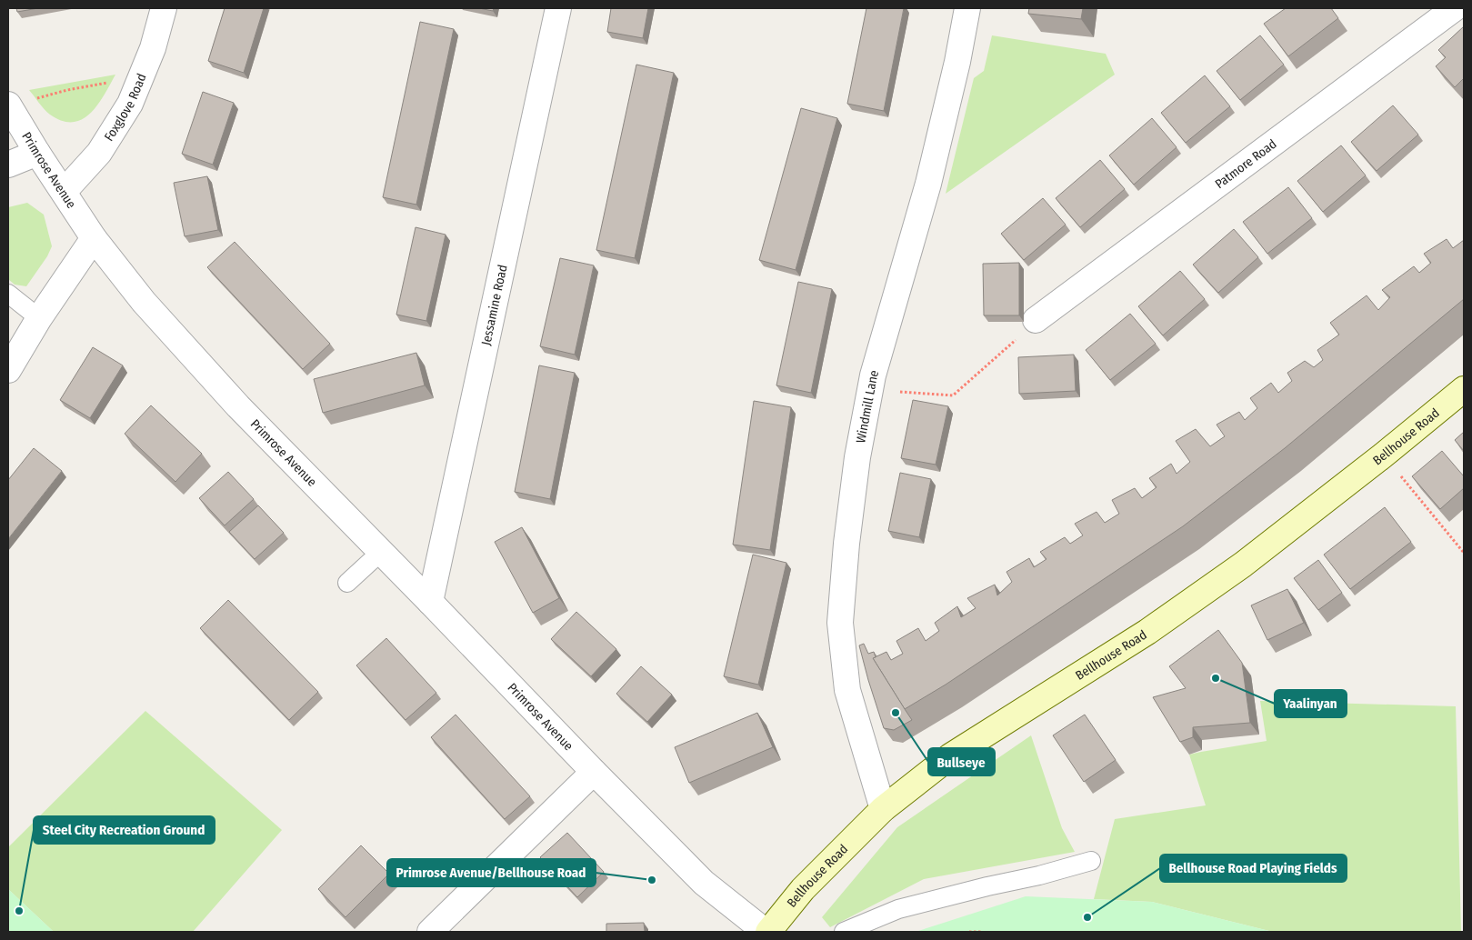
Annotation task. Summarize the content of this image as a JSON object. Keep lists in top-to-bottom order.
{
  "streets": {
    "main road": ["Bellhouse Road"],
    "street": [
      "Foxglove Road",
      "Patmore Road",
      "Primrose Avenue",
      "Jessamine Road",
      "Windmill Lane"
    ]
  },
  "crossings": [
    ["Foxglove Road", "Primrose Avenue"],
    ["Primrose Avenue", "Jessamine Road"],
    ["Primrose Avenue", "Bellhouse Road"],
    ["Windmill Lane", "Bellhouse Road"]
  ],
  "places": [
    "Yaalinyan",
    "Bullseye",
    "Primrose Avenue/Bellhouse Road",
    "Steel City Recreation Ground",
    "Bellhouse Road Playing Fields"
  ]
}
